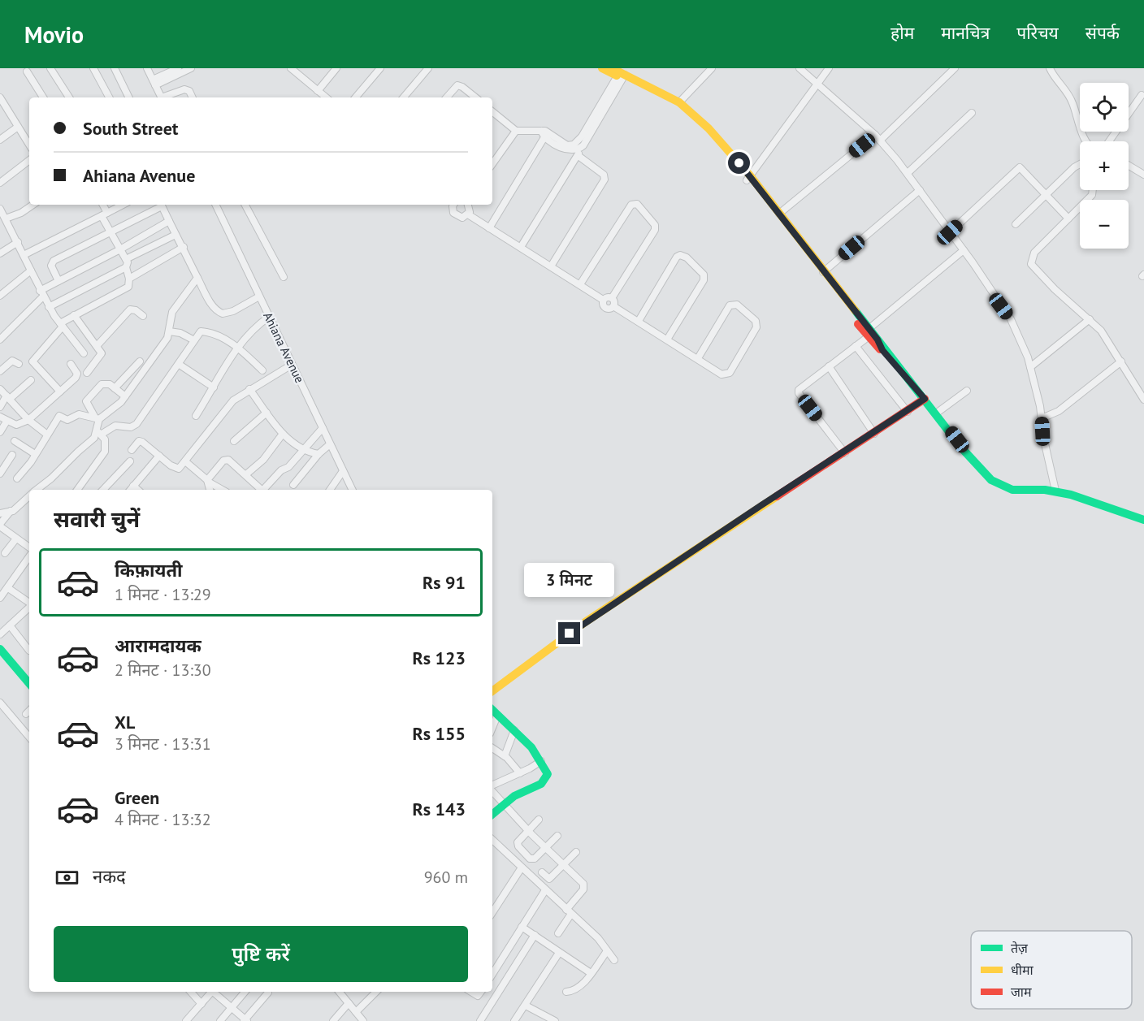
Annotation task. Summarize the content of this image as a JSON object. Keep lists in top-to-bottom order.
{
  "streets": {
    "street": ["Ahiana Avenue"]
  },
  "legend": ["तेज़", "धीमा", "जाम"],
  "page": {
    "header": "Movio",
    "nav": [
      "होम",
      "मानचित्र",
      "परिचय",
      "संपर्क"
    ],
    "map_buttons": ["+", "−"],
    "banner": ["South Street", "Ahiana Avenue"],
    "heading": "सवारी चुनें",
    "list": [
      {
        "name": "किफ़ायती",
        "note": "1 मिनट · 13:29",
        "value": "Rs 91"
      },
      {
        "name": "आरामदायक",
        "note": "2 मिनट · 13:30",
        "value": "Rs 123"
      },
      {
        "name": "XL",
        "note": "3 मिनट · 13:31",
        "value": "Rs 155"
      },
      {
        "name": "Green",
        "note": "4 मिनट · 13:32",
        "value": "Rs 143"
      }
    ],
    "bubble": "3 मिनट",
    "pay": ["नकद", "960 m"],
    "buttons": "पुष्टि करें"
  }
}
